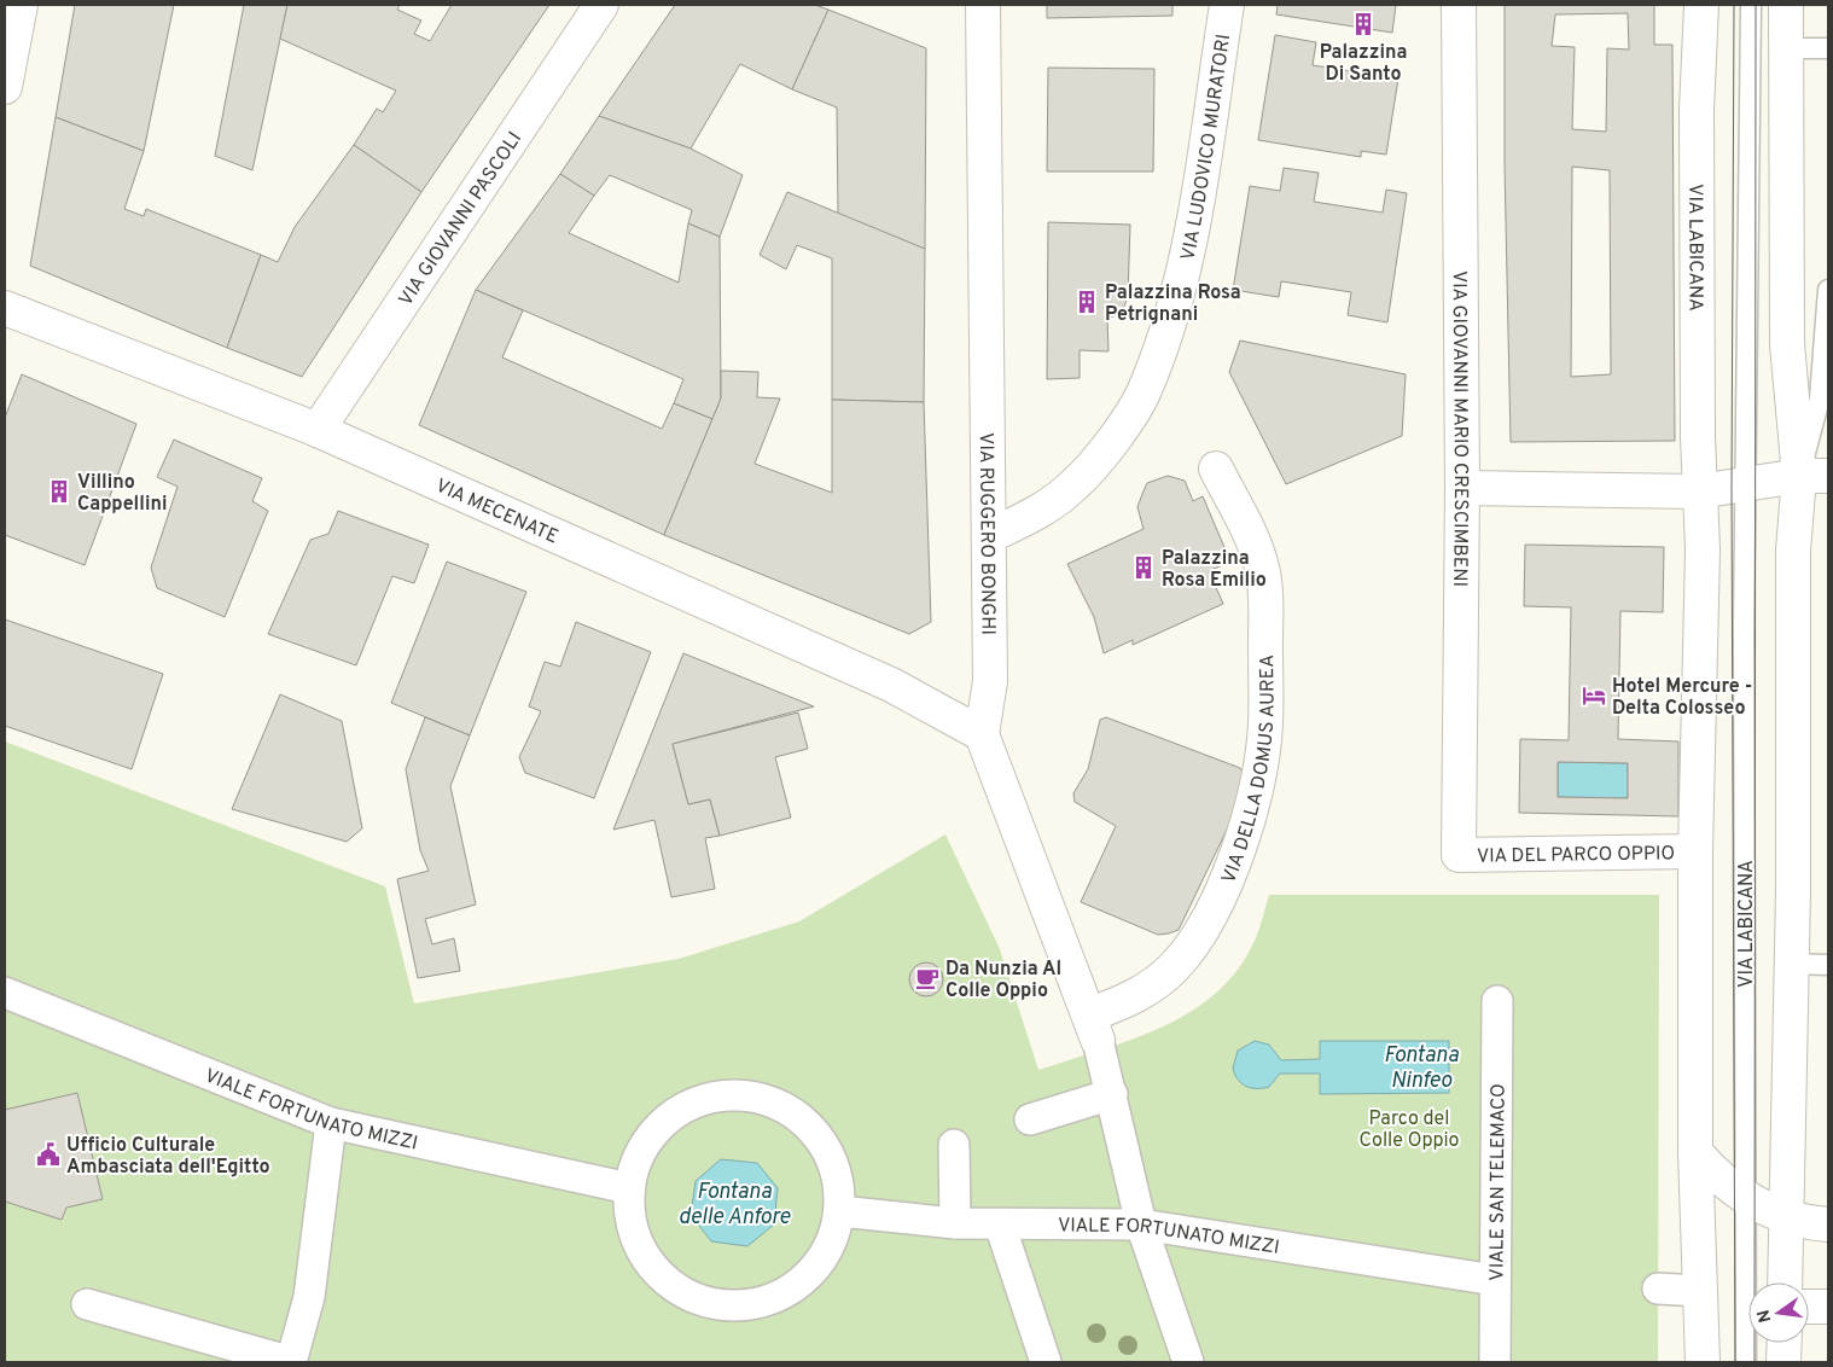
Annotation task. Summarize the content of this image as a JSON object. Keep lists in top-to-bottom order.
{
  "streets": {
    "street": [
      "VIA LUDOVICO MURATORI",
      "VIA GIOVANNI PASCOLI",
      "VIA LABICANA",
      "VIA GIOVANNI MARIO CRESCIMBENI",
      "VIA MECENATE",
      "VIA RUGGERO BONGHI",
      "VIA DELLA DOMUS AUREA",
      "VIA DEL PARCO OPPIO",
      "VIALE FORTUNATO MIZZI",
      "VIALE SAN TELEMACO"
    ]
  },
  "crossings": [
    ["VIA LUDOVICO MURATORI", "VIA RUGGERO BONGHI"],
    ["VIA GIOVANNI PASCOLI", "VIA MECENATE"],
    ["VIA LABICANA", "VIA DEL PARCO OPPIO"],
    ["VIA GIOVANNI MARIO CRESCIMBENI", "VIA DEL PARCO OPPIO"],
    ["VIA MECENATE", "VIA RUGGERO BONGHI"],
    ["VIALE FORTUNATO MIZZI", "VIALE SAN TELEMACO"]
  ],
  "water": ["Fontana Ninfeo", "Fontana delle Anfore"],
  "parks": ["Parco del Colle Oppio"],
  "places": {
    "building": [
      "Palazzina Di Santo",
      "Palazzina Rosa Petrignani",
      "Villino Cappellini",
      "Palazzina Rosa Emilio"
    ],
    "hotel": ["Hotel Mercure - Delta Colosseo"],
    "cafe": ["Da Nunzia Al Colle Oppio"],
    "public building": ["Ufficio Culturale Ambasciata dell'Egitto"]
  },
  "north": "left"
}
